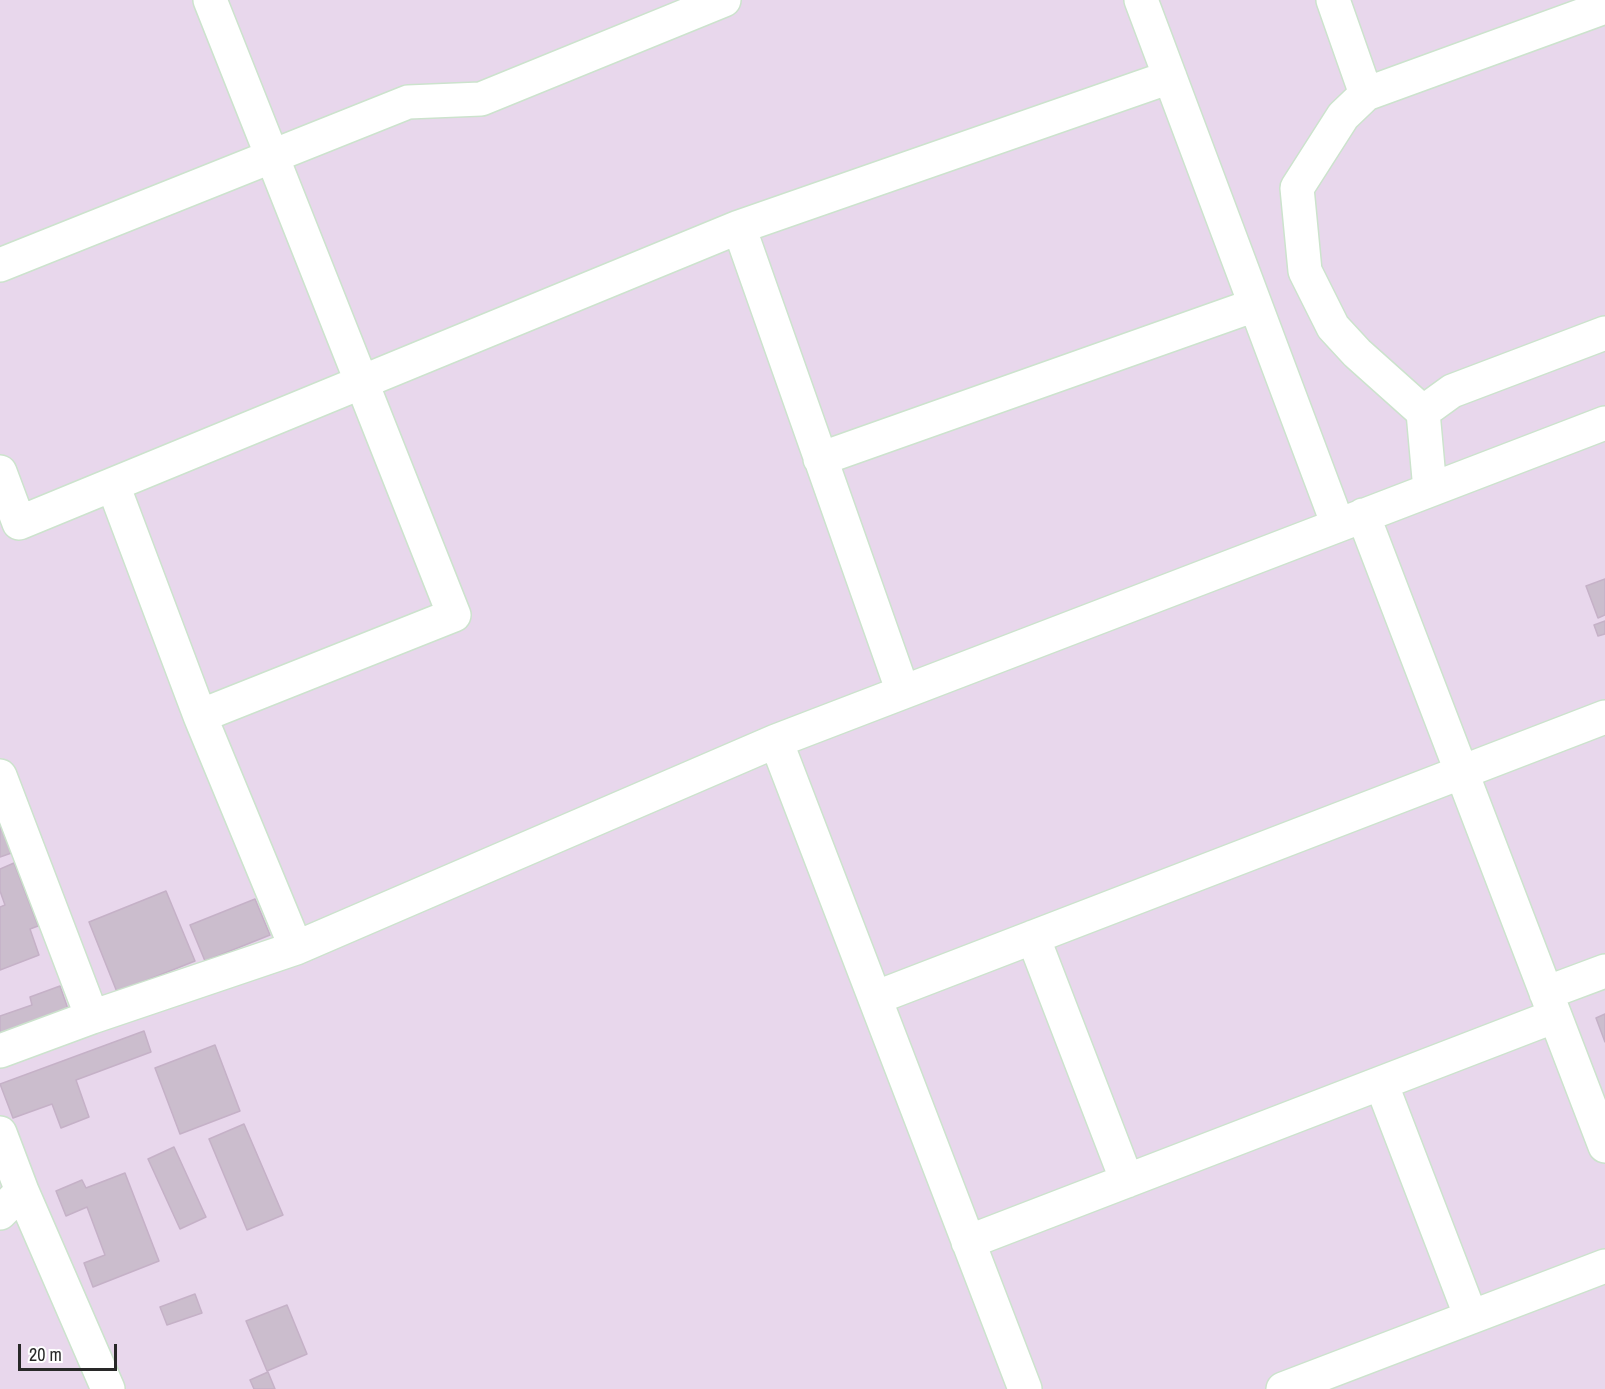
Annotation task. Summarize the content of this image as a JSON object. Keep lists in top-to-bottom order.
{
  "scale_bar": "20 m"
}
